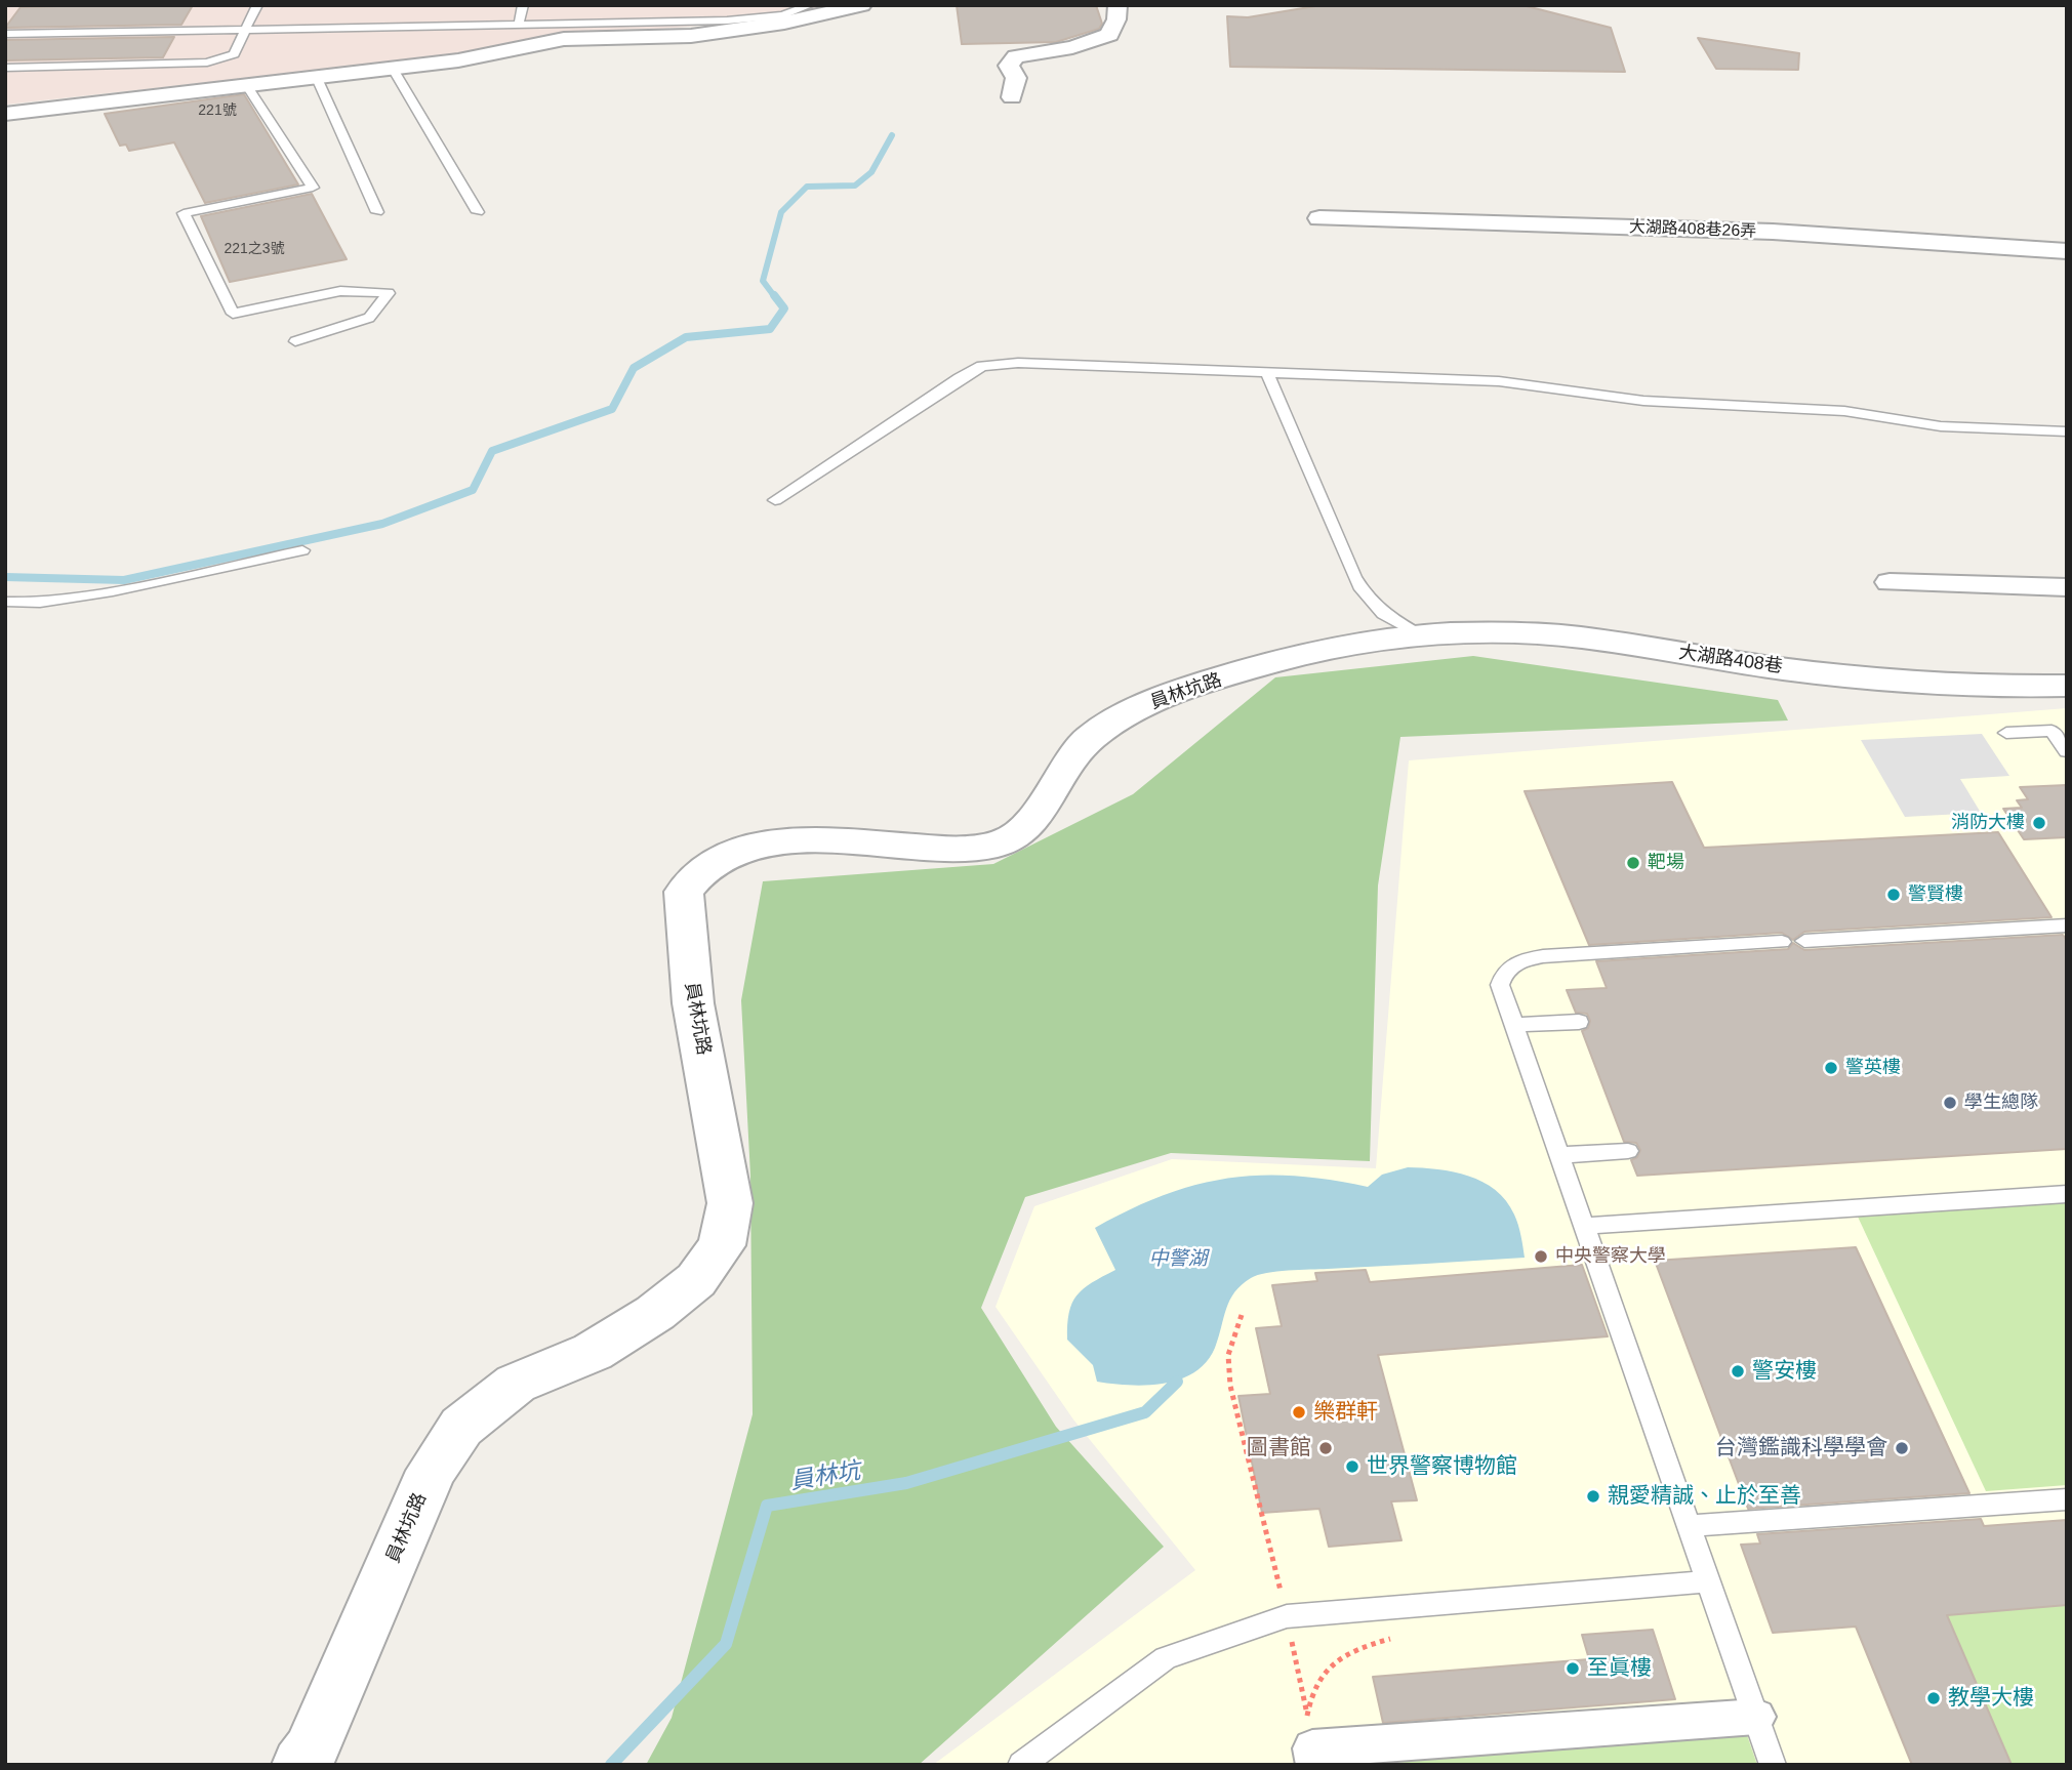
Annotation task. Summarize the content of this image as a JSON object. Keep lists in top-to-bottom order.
{
  "streets": {
    "street": ["大湖路408巷26弄", "大湖路408巷", "員林坑路"]
  },
  "crossings": [
    ["大湖路408巷", "員林坑路"]
  ],
  "water": ["中警湖", "員林坑"],
  "places": [
    "消防大樓",
    "靶場",
    "警賢樓",
    "警英樓",
    "學生總隊",
    "中央警察大學",
    "警安樓",
    "樂群軒",
    "圖書館",
    "台灣鑑識科學學會",
    "世界警察博物館",
    "親愛精誠、止於至善",
    "至眞樓",
    "教學大樓"
  ],
  "house_numbers": ["221號", "221之3號"]
}
